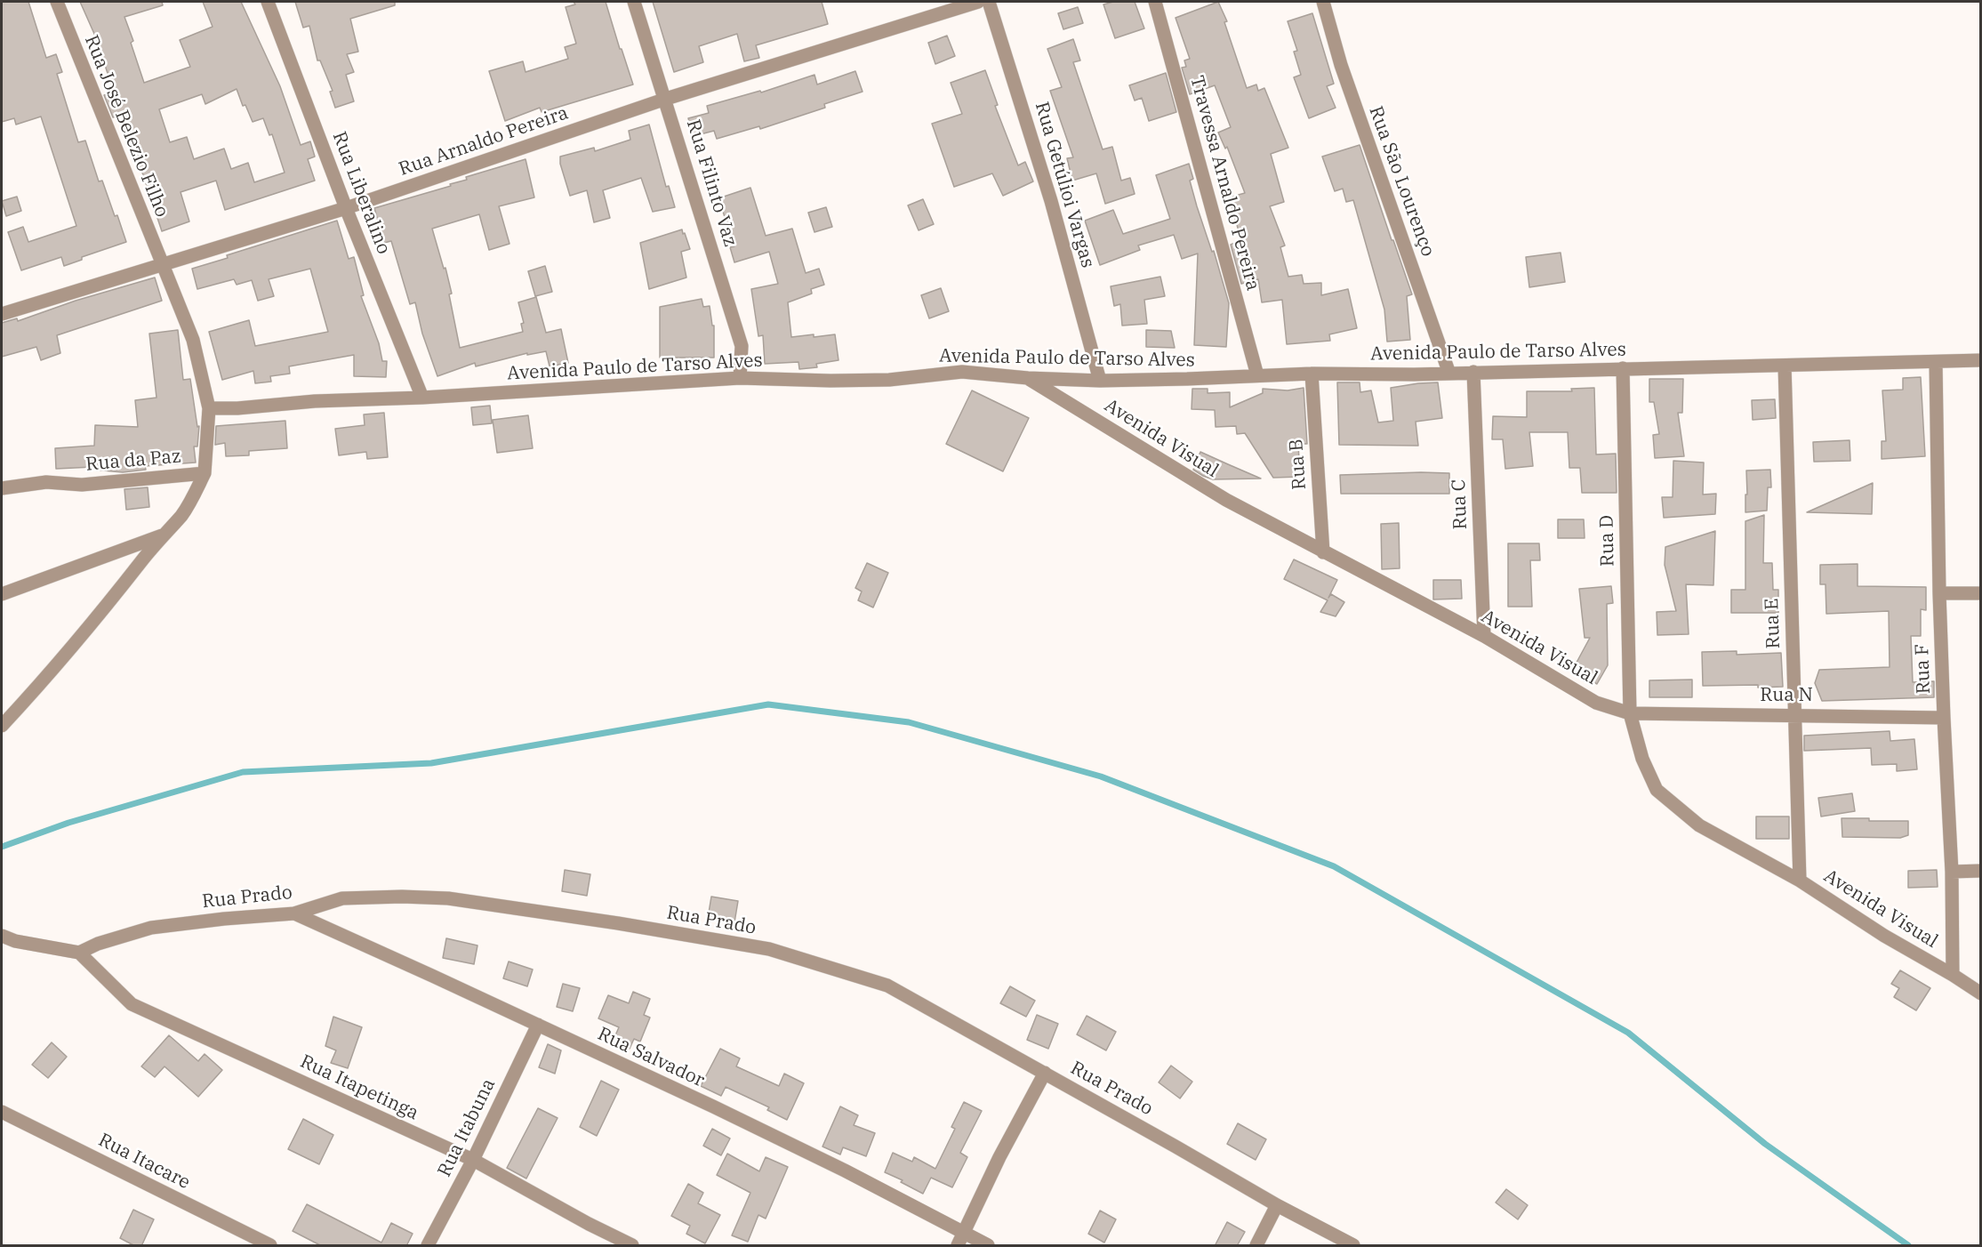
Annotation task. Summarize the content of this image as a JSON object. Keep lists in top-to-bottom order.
{
  "streets": {
    "street": [
      "Rua José Belezio Filho",
      "Rua Arnaldo Pereira",
      "Rua São Lourenço",
      "Rua Filinto Vaz",
      "Travessa Arnaldo Pereira",
      "Rua Getúlioi Vargas",
      "Rua Liberalino",
      "Avenida Paulo de Tarso Alves",
      "Avenida Visual",
      "Rua da Paz",
      "Rua B",
      "Rua C",
      "Rua D",
      "Rua E",
      "Rua F",
      "Rua N",
      "Rua Prado",
      "Rua Salvador",
      "Rua Itapetinga",
      "Rua Itabuna",
      "Rua Itacare"
    ]
  },
  "crossings": [
    ["Rua José Belezio Filho", "Rua Arnaldo Pereira"],
    ["Rua Arnaldo Pereira", "Rua Filinto Vaz"],
    ["Rua Arnaldo Pereira", "Rua Liberalino"],
    ["Rua São Lourenço", "Avenida Paulo de Tarso Alves"],
    ["Rua Filinto Vaz", "Avenida Paulo de Tarso Alves"],
    ["Travessa Arnaldo Pereira", "Avenida Paulo de Tarso Alves"],
    ["Rua Getúlioi Vargas", "Avenida Paulo de Tarso Alves"],
    ["Rua Liberalino", "Avenida Paulo de Tarso Alves"],
    ["Avenida Paulo de Tarso Alves", "Avenida Visual"],
    ["Avenida Paulo de Tarso Alves", "Rua da Paz"],
    ["Avenida Paulo de Tarso Alves", "Rua B"],
    ["Avenida Paulo de Tarso Alves", "Rua C"],
    ["Avenida Paulo de Tarso Alves", "Rua D"],
    ["Avenida Paulo de Tarso Alves", "Rua E"],
    ["Avenida Paulo de Tarso Alves", "Rua F"],
    ["Avenida Visual", "Rua B"],
    ["Avenida Visual", "Rua C"],
    ["Avenida Visual", "Rua D"],
    ["Avenida Visual", "Rua E"],
    ["Avenida Visual", "Rua F"],
    ["Avenida Visual", "Rua N"],
    ["Rua D", "Rua N"],
    ["Rua E", "Rua N"],
    ["Rua F", "Rua N"],
    ["Rua Prado", "Rua Salvador"],
    ["Rua Prado", "Rua Itapetinga"],
    ["Rua Salvador", "Rua Itabuna"],
    ["Rua Itapetinga", "Rua Itabuna"]
  ]
}
